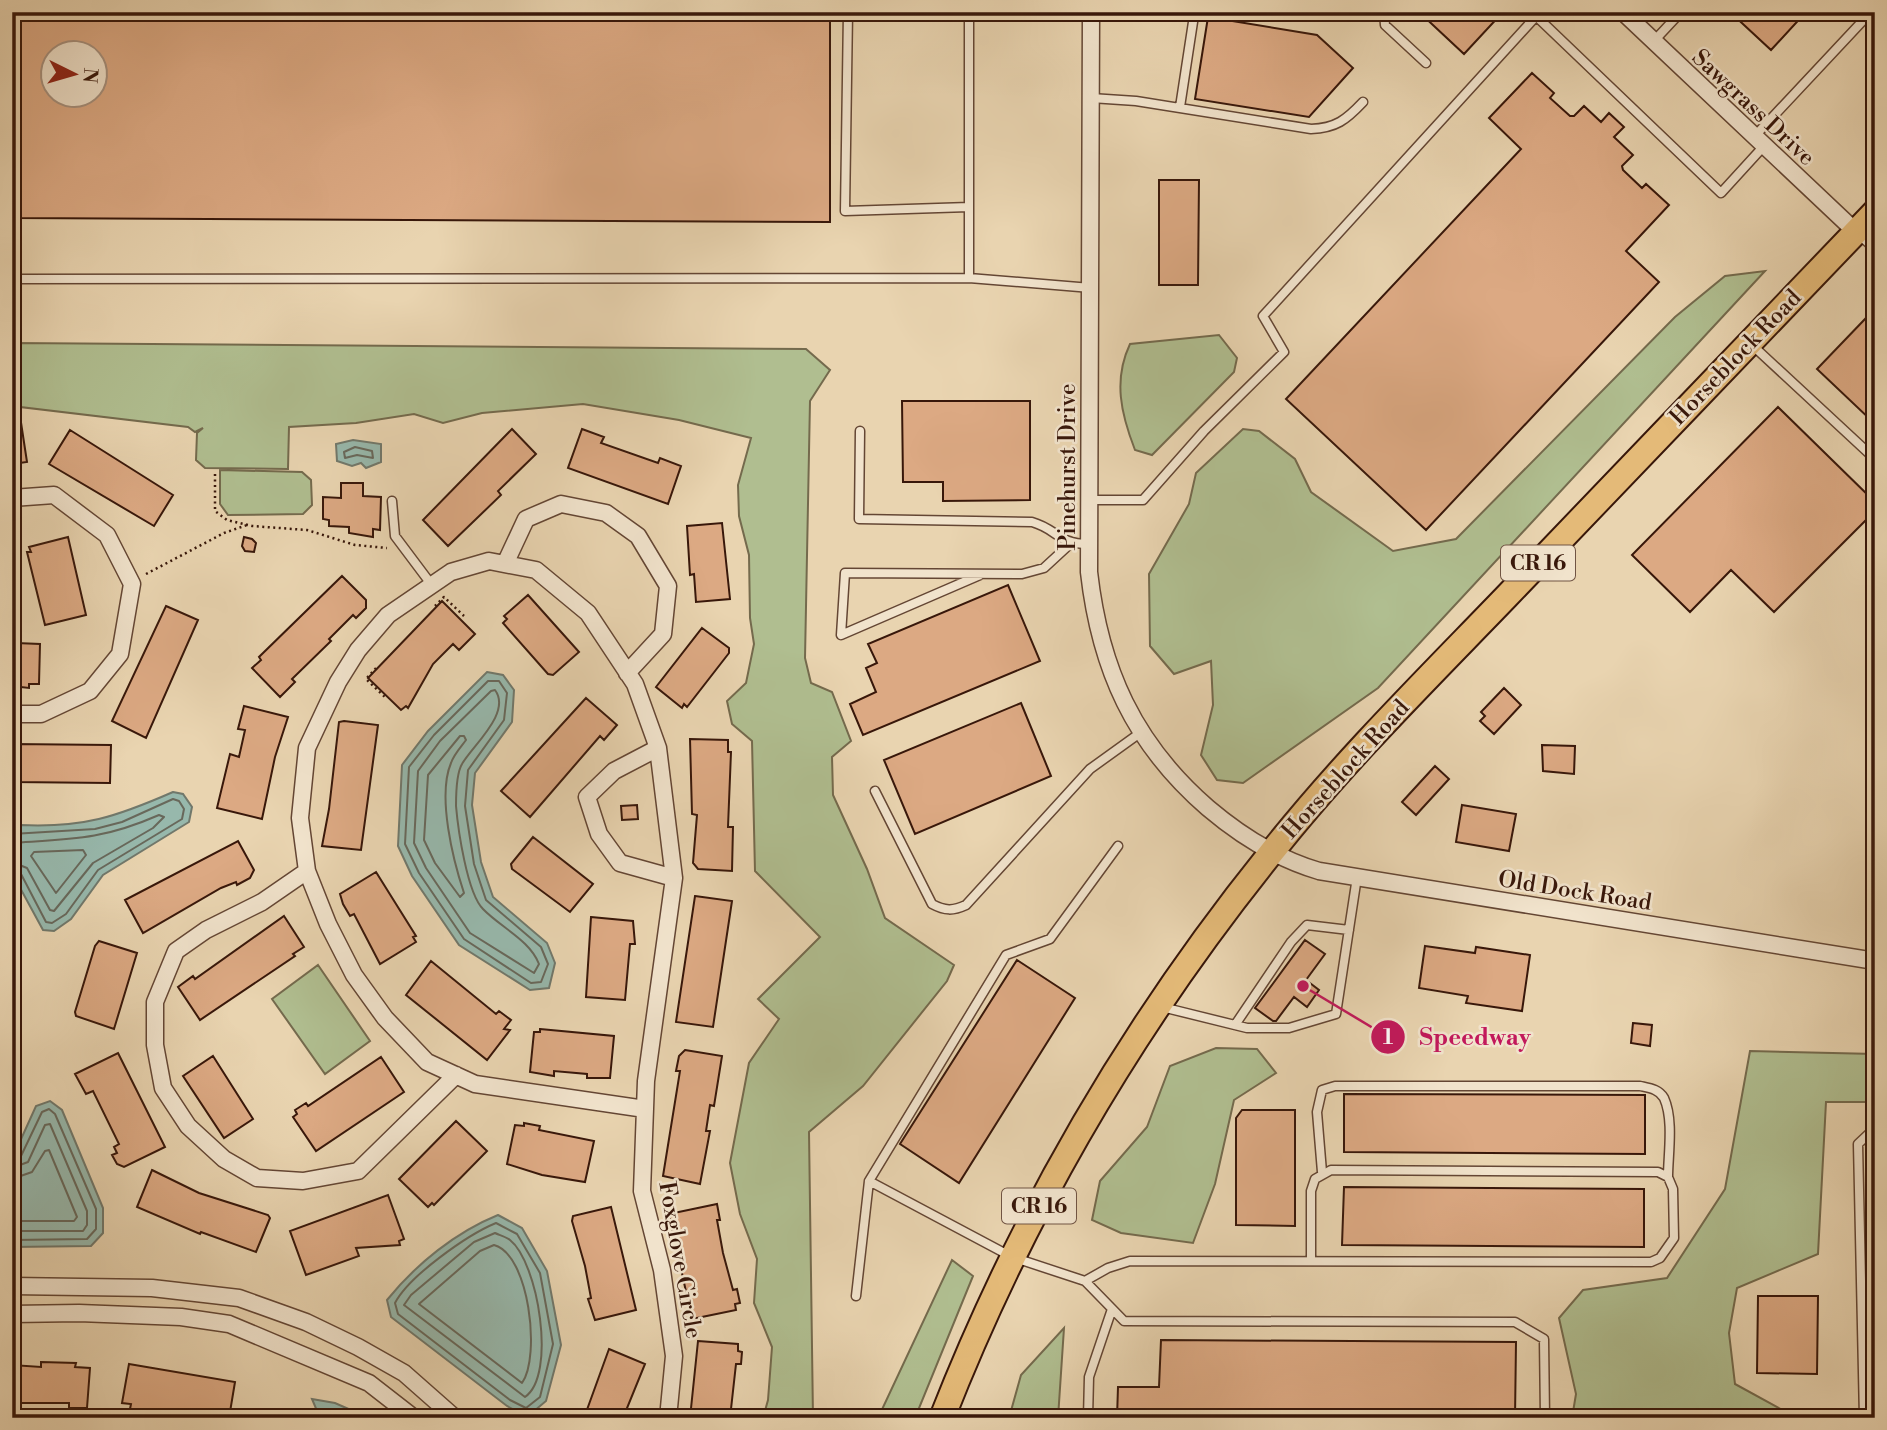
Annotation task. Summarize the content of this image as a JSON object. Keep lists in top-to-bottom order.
{
  "streets": {
    "main road": ["Horseblock Road", "CR 16"],
    "street": [
      "Sawgrass Drive",
      "Pinehurst Drive",
      "Old Dock Road",
      "Foxglove Circle"
    ]
  },
  "crossings": [
    ["Sawgrass Drive", "Horseblock Road"],
    ["Horseblock Road", "Pinehurst Drive"],
    ["Horseblock Road", "Old Dock Road"],
    ["Pinehurst Drive", "Old Dock Road"]
  ],
  "places": ["Speedway"],
  "north": "right"
}
